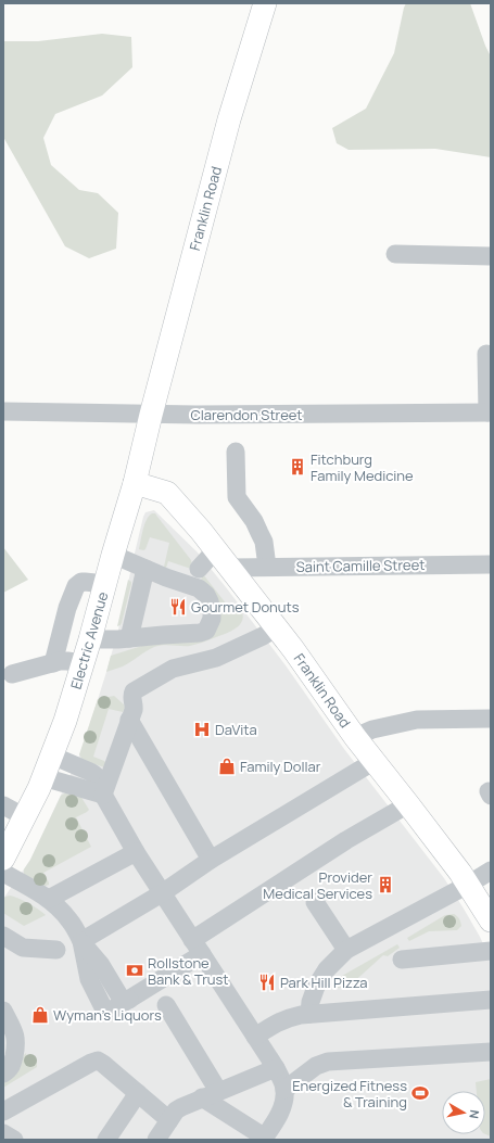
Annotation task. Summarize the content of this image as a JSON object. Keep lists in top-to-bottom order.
{
  "streets": {
    "main road": ["Franklin Road", "Electric Avenue"],
    "street": ["Clarendon Street", "Saint Camille Street"]
  },
  "crossings": [
    ["Franklin Road", "Clarendon Street"],
    ["Franklin Road", "Saint Camille Street"],
    ["Franklin Road", "Electric Avenue"],
    ["Clarendon Street", "Electric Avenue"]
  ],
  "places": {
    "building": ["Fitchburg Family Medicine", "Provider Medical Services"],
    "restaurant": ["Gourmet Donuts", "Park Hill Pizza"],
    "hospital": ["DaVita"],
    "shop": ["Family Dollar", "Wyman's Liquors"],
    "bank": ["Rollstone Bank & Trust"],
    "sports": ["Energized Fitness & Training"]
  },
  "north": "right"
}
